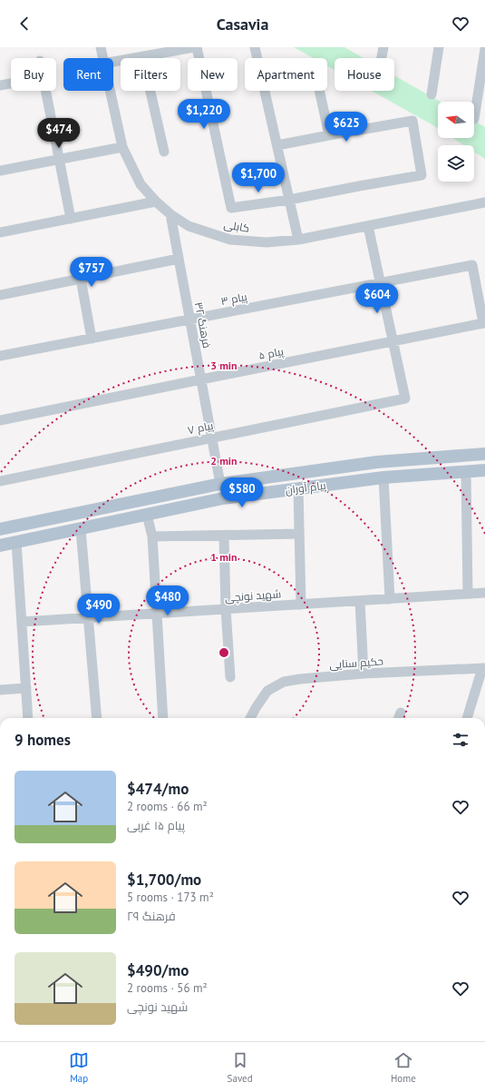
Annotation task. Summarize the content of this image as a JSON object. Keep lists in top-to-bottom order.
{
  "streets": {
    "main road": ["پیام آوران"],
    "street": [
      "کابلی",
      "پیام ۳",
      "فرهنگ ۳۲",
      "پیام ۵",
      "پیام ۷",
      "شهید نونچی",
      "حکیم سنایی"
    ]
  },
  "crossings": [
    ["کابلی", "فرهنگ ۳۲"],
    ["پیام ۳", "فرهنگ ۳۲"],
    ["پیام ۳", "پیام ۵"],
    ["فرهنگ ۳۲", "پیام ۵"],
    ["فرهنگ ۳۲", "پیام ۷"],
    ["فرهنگ ۳۲", "پیام آوران"],
    ["پیام ۵", "پیام ۷"]
  ],
  "north": "left",
  "page": {
    "header": "Casavia",
    "chip": [
      "Buy",
      "Rent",
      "Filters",
      "New",
      "Apartment",
      "House"
    ],
    "price": [
      "$1,220",
      "$625",
      "$474",
      "$1,700",
      "$757",
      "$604",
      "$580",
      "$480",
      "$490"
    ],
    "heading": "9 homes",
    "list": [
      {
        "name": "$474/mo",
        "note": "2 rooms · 66 m² · پیام ۱۵ غربی"
      },
      {
        "name": "$1,700/mo",
        "note": "5 rooms · 173 m² · فرهنگ ۲۹"
      },
      {
        "name": "$490/mo",
        "note": "2 rooms · 56 m² · شهید نونچی"
      }
    ],
    "tabs": ["Map", "Saved", "Home"]
  },
  "rings": ["3 min", "2 min", "1 min"]
}
